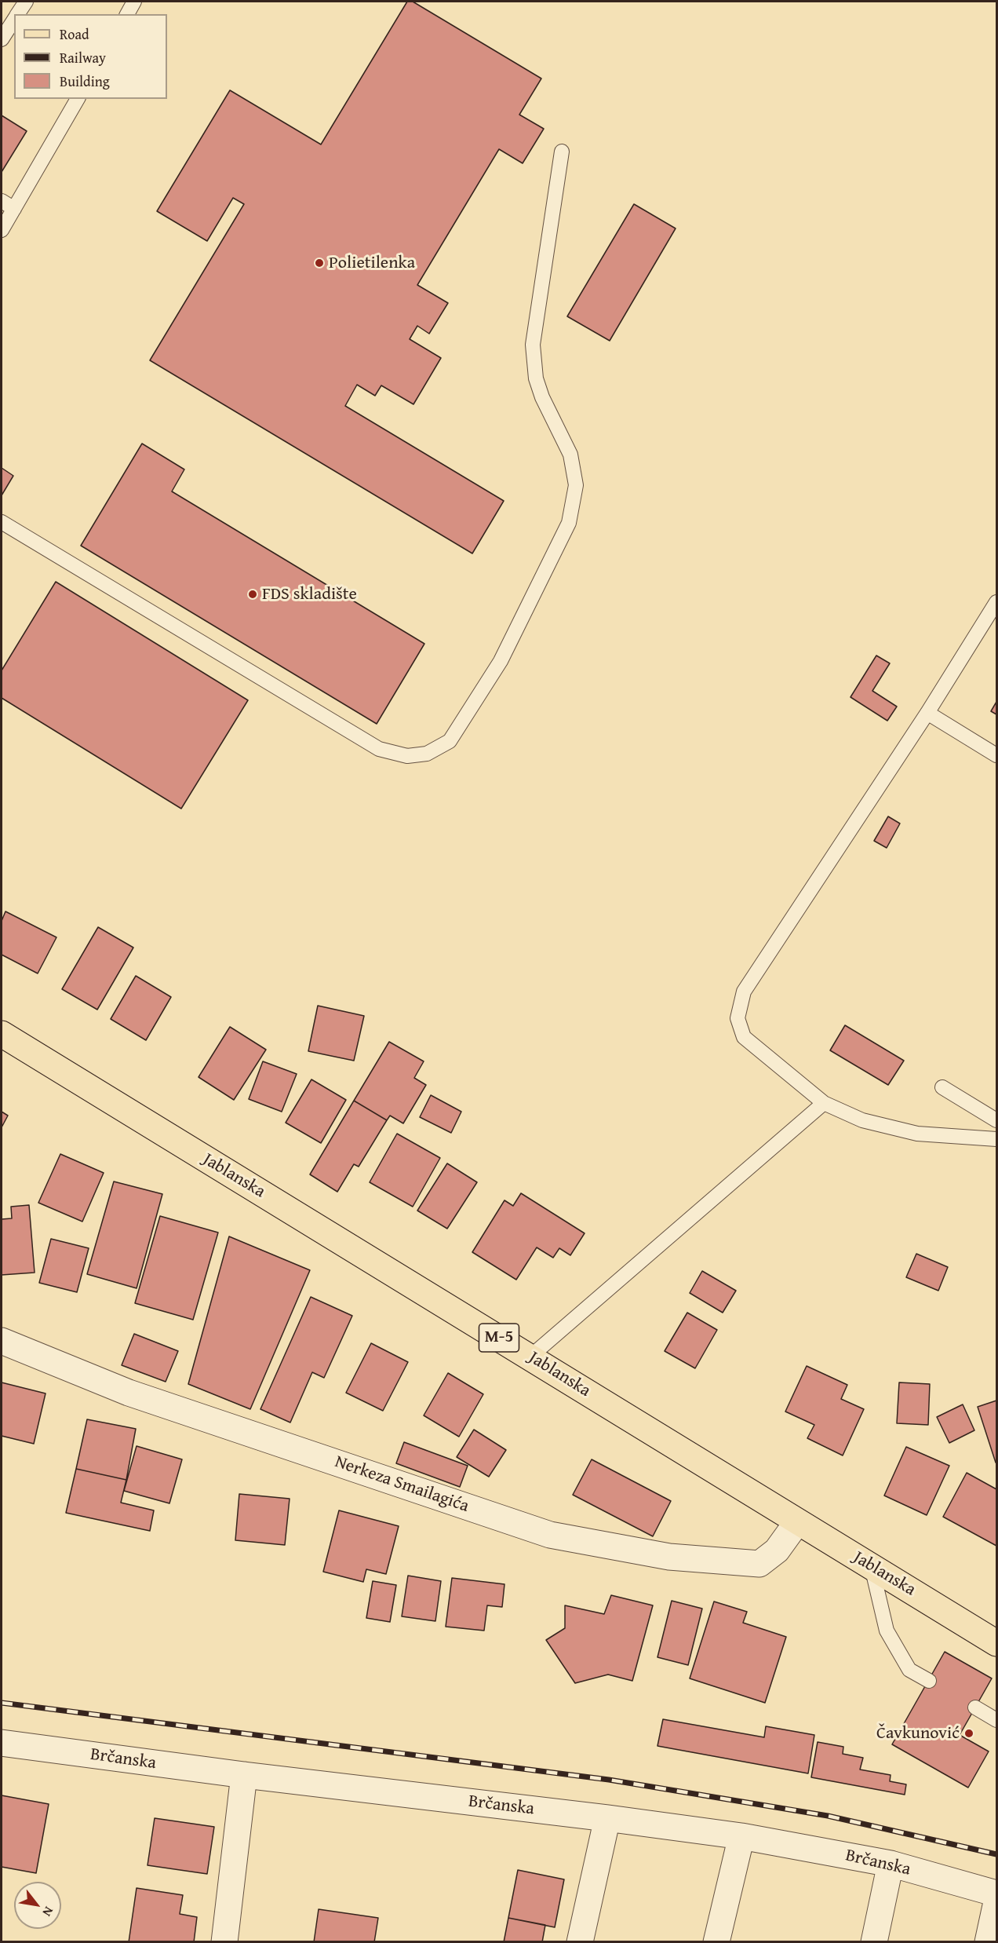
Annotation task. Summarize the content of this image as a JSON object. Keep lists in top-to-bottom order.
{
  "streets": {
    "main road": ["Jablanska", "M-5"],
    "street": ["Nerkeza Smailagića", "Brčanska"]
  },
  "crossings": [
    ["Jablanska", "Nerkeza Smailagića"]
  ],
  "places": ["Polietilenka", "FDS skladište", "Čavkunović"],
  "legend": ["Road", "Railway", "Building"],
  "north": "bottom right"
}
